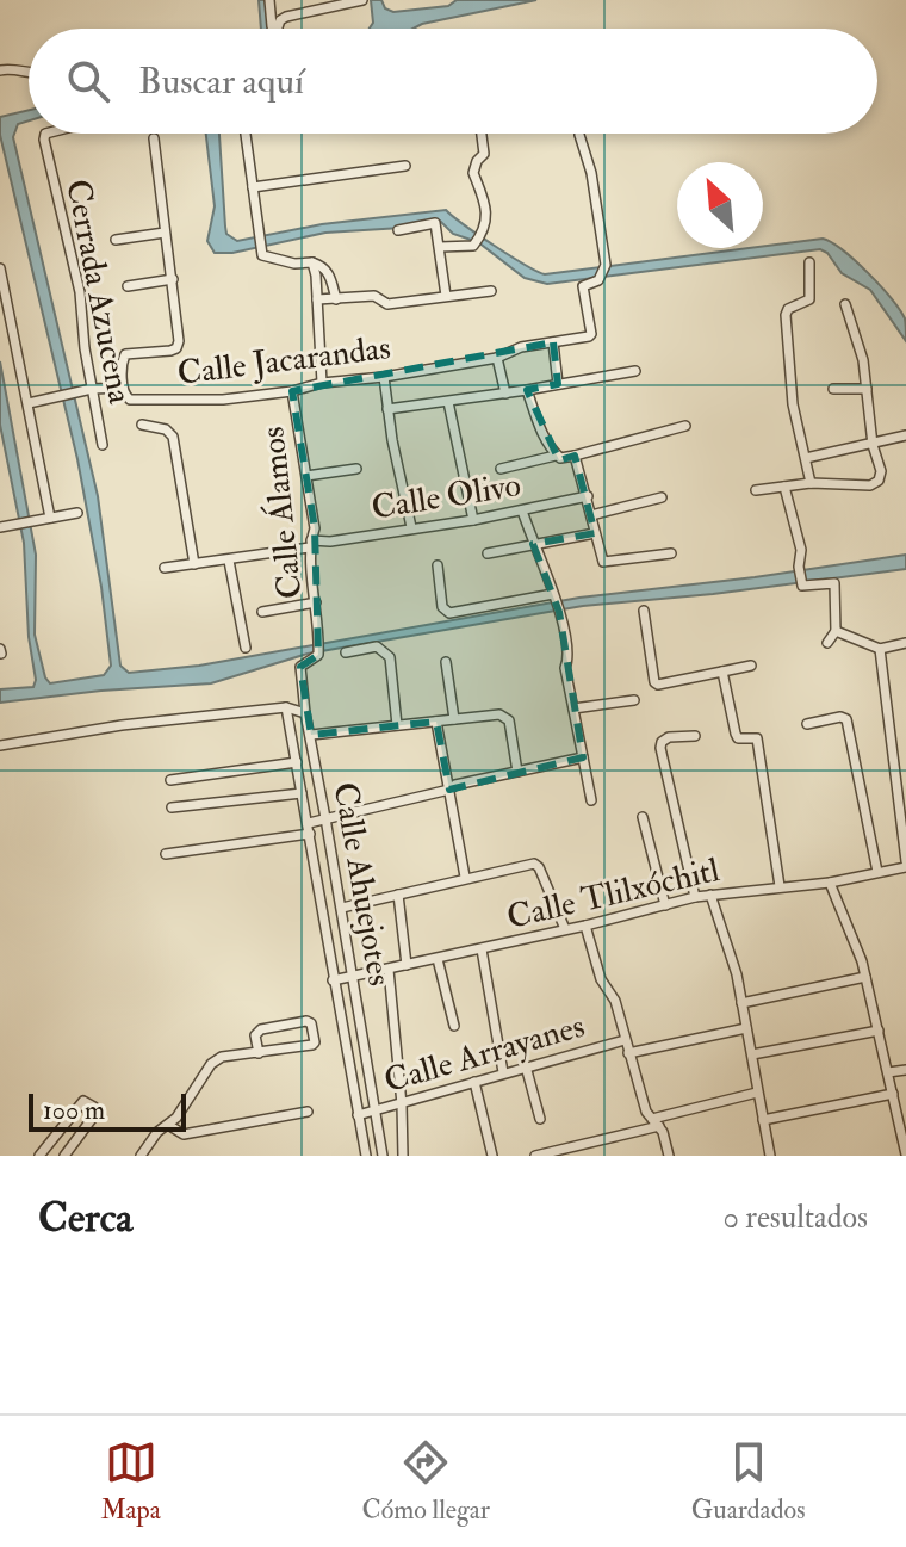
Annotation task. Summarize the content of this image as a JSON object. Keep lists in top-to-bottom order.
{
  "streets": {
    "street": [
      "Cerrada Azucena",
      "Calle Jacarandas",
      "Calle Olivo",
      "Calle Álamos",
      "Calle Ahuejotes",
      "Calle Tlilxóchitl",
      "Calle Arrayanes"
    ]
  },
  "crossings": [
    ["Cerrada Azucena", "Calle Jacarandas"],
    ["Calle Jacarandas", "Calle Álamos"],
    ["Calle Olivo", "Calle Álamos"],
    ["Calle Álamos", "Calle Ahuejotes"],
    ["Calle Ahuejotes", "Calle Tlilxóchitl"],
    ["Calle Ahuejotes", "Calle Arrayanes"]
  ],
  "scale_bar": "100 m",
  "north": "top left",
  "page": {
    "search": "Buscar aquí",
    "scale": "100 m",
    "heading": ["Cerca", "0 resultados"],
    "nav": ["Mapa", "Cómo llegar", "Guardados"]
  }
}
